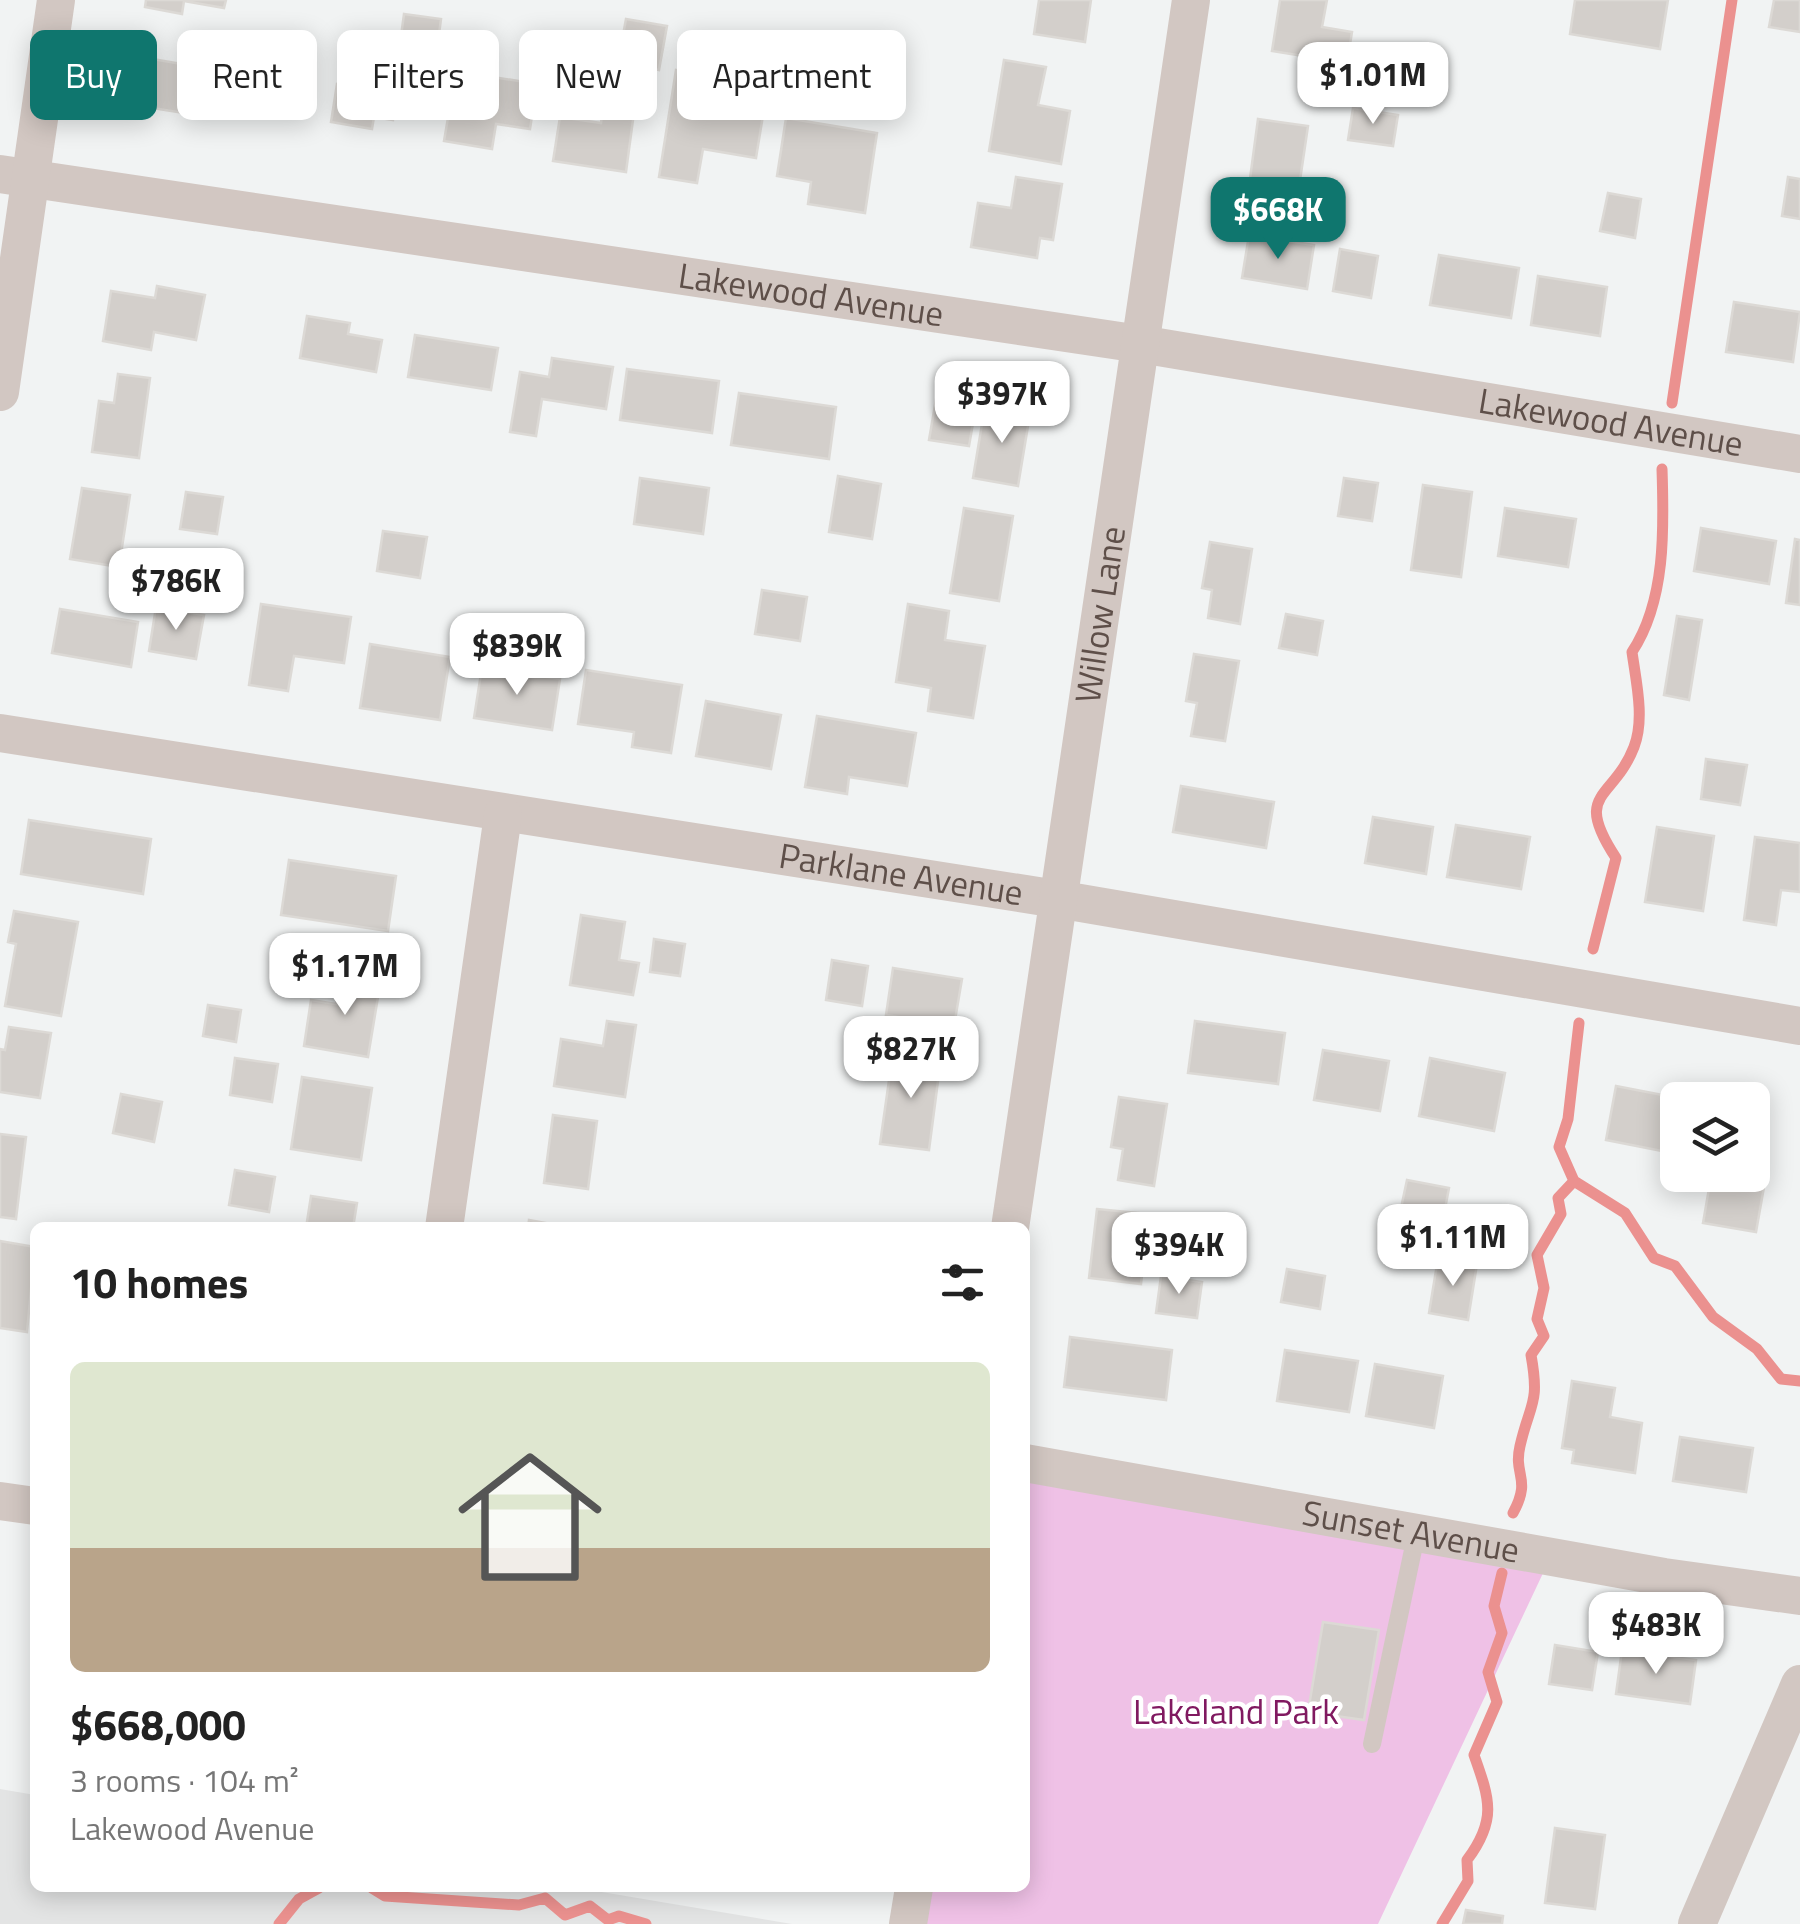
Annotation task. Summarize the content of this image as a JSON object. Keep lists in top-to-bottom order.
{
  "streets": {
    "street": [
      "Lakewood Avenue",
      "Willow Lane",
      "Parklane Avenue",
      "Sunset Avenue"
    ]
  },
  "crossings": [
    ["Lakewood Avenue", "Willow Lane"],
    ["Willow Lane", "Parklane Avenue"]
  ],
  "parks": ["Lakeland Park"],
  "page": {
    "chip": [
      "Buy",
      "Rent",
      "Filters",
      "New",
      "Apartment"
    ],
    "price": [
      "$1.01M",
      "$668K",
      "$397K",
      "$786K",
      "$839K",
      "$1.17M",
      "$827K",
      "$1.11M",
      "$394K",
      "$483K"
    ],
    "heading": "10 homes",
    "list": [
      {
        "name": "$668,000",
        "note": "3 rooms · 104 m² · Lakewood Avenue"
      }
    ]
  }
}
